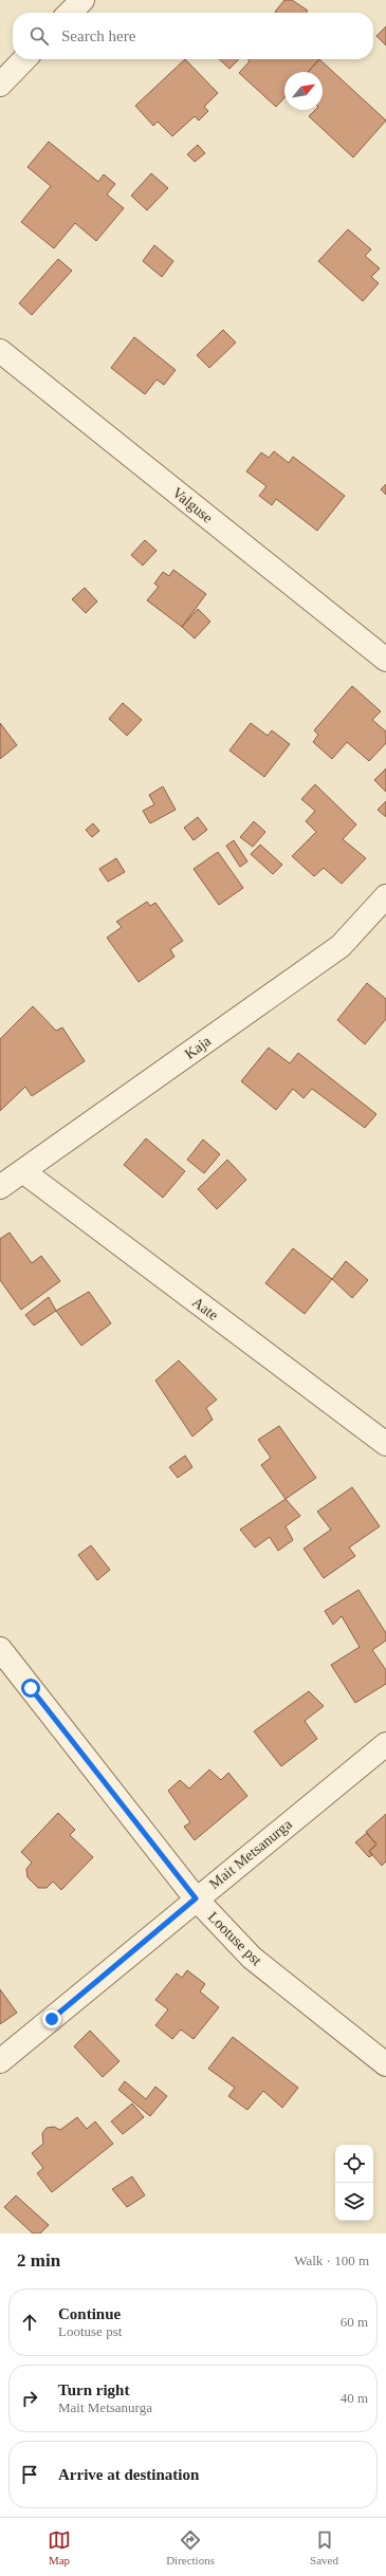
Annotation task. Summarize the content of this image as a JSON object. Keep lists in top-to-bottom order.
{
  "streets": {
    "street": [
      "Valguse",
      "Kaja",
      "Aate",
      "Mait Metsanurga",
      "Lootuse pst"
    ]
  },
  "crossings": [
    ["Kaja", "Aate"],
    ["Mait Metsanurga", "Lootuse pst"]
  ],
  "north": "top right",
  "page": {
    "search": "Search here",
    "heading": ["2 min", "Walk · 100 m"],
    "list": [
      ["Continue", "Lootuse pst", "60 m"],
      ["Turn right", "Mait Metsanurga", "40 m"],
      "Arrive at destination"
    ],
    "nav": ["Map", "Directions", "Saved"]
  }
}
